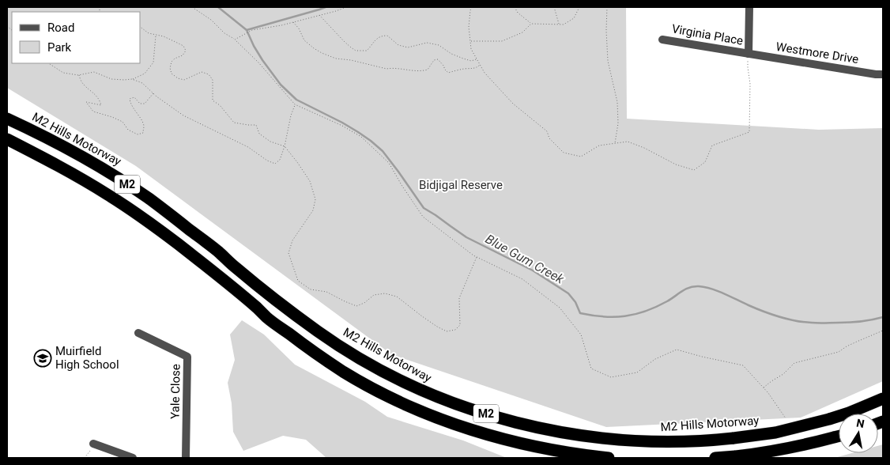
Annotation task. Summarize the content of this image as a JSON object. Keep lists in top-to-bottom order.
{
  "streets": {
    "highway": ["M2 Hills Motorway", "M2"],
    "street": ["Virginia Place", "Westmore Drive", "Yale Close"]
  },
  "crossings": [
    ["Virginia Place", "Westmore Drive"]
  ],
  "water": ["Blue Gum Creek"],
  "parks": ["Bidjigal Reserve"],
  "places": {
    "school or university": ["Muirfield High School"]
  },
  "legend": ["Road", "Park"],
  "north": "top"
}
